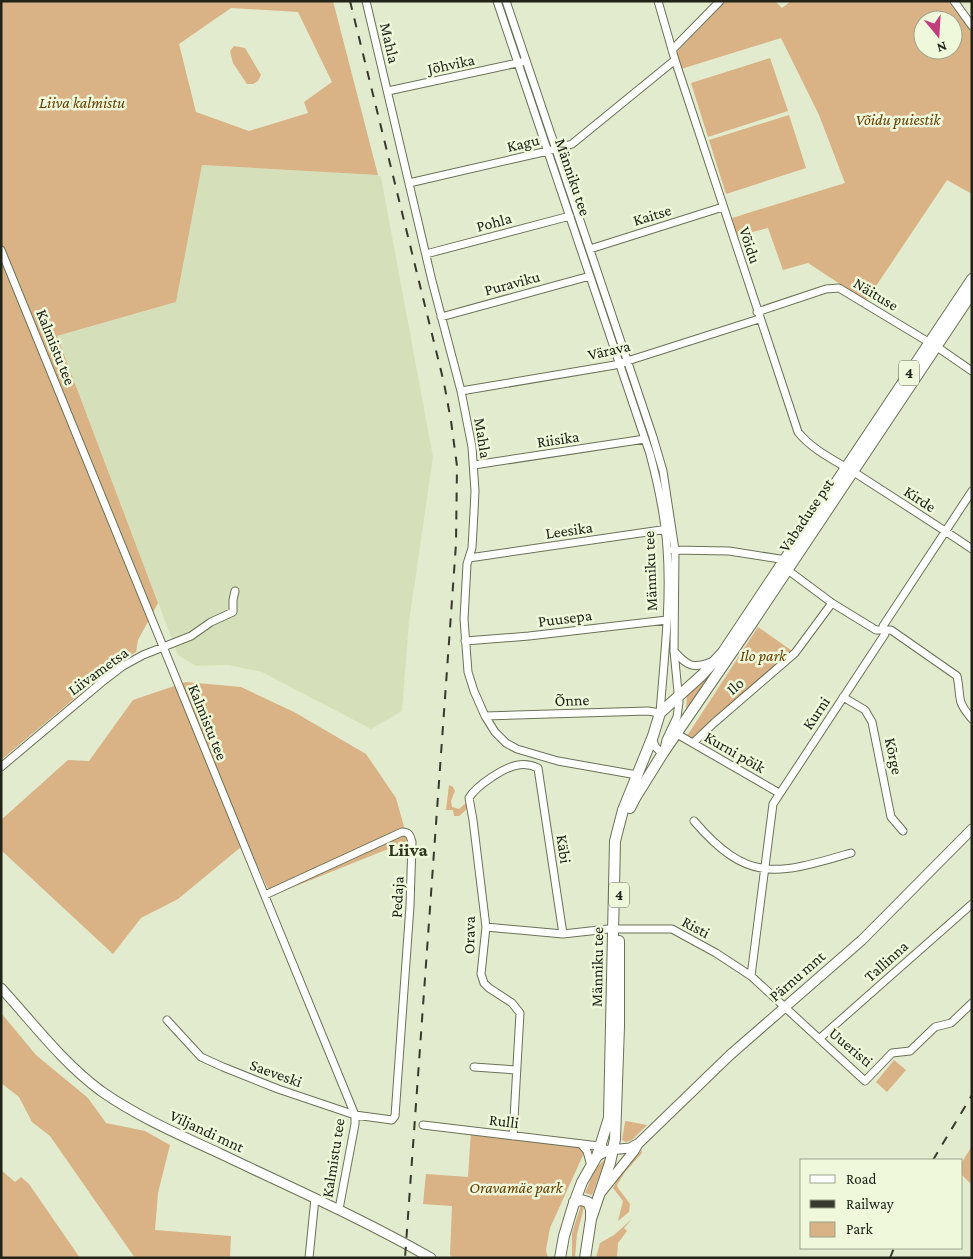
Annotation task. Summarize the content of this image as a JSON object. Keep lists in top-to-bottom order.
{
  "streets": {
    "highway": [
      "Männiku tee",
      "4",
      "Vabaduse pst",
      "Pärnu mnt"
    ],
    "main road": ["Viljandi mnt"],
    "street": [
      "Mahla",
      "Jõhvika",
      "Kagu",
      "Kaitse",
      "Pohla",
      "Võidu",
      "Puraviku",
      "Näituse",
      "Kalmistu tee",
      "Värava",
      "Riisika",
      "Kirde",
      "Leesika",
      "Puusepa",
      "Liivametsa",
      "Ilo",
      "Õnne",
      "Kurni",
      "Kurni põik",
      "Kõrge",
      "Käbi",
      "Pedaja",
      "Risti",
      "Orava",
      "Tallinna",
      "Uueristi",
      "Saeveski",
      "Rulli"
    ]
  },
  "crossings": [
    ["Mahla", "Jõhvika"],
    ["Mahla", "Kagu"],
    ["Mahla", "Männiku tee"],
    ["Mahla", "Pohla"],
    ["Mahla", "Puraviku"],
    ["Mahla", "Värava"],
    ["Mahla", "Riisika"],
    ["Mahla", "Leesika"],
    ["Mahla", "Puusepa"],
    ["Mahla", "Õnne"],
    ["Jõhvika", "Männiku tee"],
    ["Kagu", "Männiku tee"],
    ["Kagu", "Võidu"],
    ["Männiku tee", "Kaitse"],
    ["Männiku tee", "Pohla"],
    ["Männiku tee", "Puraviku"],
    ["Männiku tee", "Värava"],
    ["Männiku tee", "4"],
    ["Männiku tee", "Riisika"],
    ["Männiku tee", "Vabaduse pst"],
    ["Männiku tee", "Leesika"],
    ["Männiku tee", "Puusepa"],
    ["Männiku tee", "Õnne"],
    ["Männiku tee", "Risti"],
    ["Männiku tee", "Pärnu mnt"],
    ["Männiku tee", "Rulli"],
    ["Kaitse", "Võidu"],
    ["Võidu", "Näituse"],
    ["Võidu", "Värava"],
    ["Võidu", "Kirde"],
    ["Võidu", "Vabaduse pst"],
    ["Näituse", "Värava"],
    ["Näituse", "Vabaduse pst"],
    ["Kalmistu tee", "Liivametsa"],
    ["Kalmistu tee", "Pedaja"],
    ["Kalmistu tee", "Saeveski"],
    ["Kalmistu tee", "Viljandi mnt"],
    ["4", "Pärnu mnt"],
    ["4", "Rulli"],
    ["Kirde", "Vabaduse pst"],
    ["Kirde", "Kurni"],
    ["Vabaduse pst", "Õnne"],
    ["Vabaduse pst", "Kurni põik"],
    ["Ilo", "Kurni põik"],
    ["Kurni", "Kurni põik"],
    ["Kurni", "Kõrge"],
    ["Kurni", "Risti"],
    ["Käbi", "Risti"],
    ["Käbi", "Orava"],
    ["Pedaja", "Saeveski"],
    ["Risti", "Orava"],
    ["Risti", "Pärnu mnt"],
    ["Risti", "Uueristi"],
    ["Orava", "Rulli"],
    ["Tallinna", "Uueristi"],
    ["Pärnu mnt", "Uueristi"],
    ["Pärnu mnt", "Rulli"]
  ],
  "districts": ["Liiva"],
  "parks": [
    "Liiva kalmistu",
    "Võidu puiestik",
    "Ilo park",
    "Oravamäe park"
  ],
  "legend": ["Road", "Railway", "Park"],
  "north": "bottom"
}
